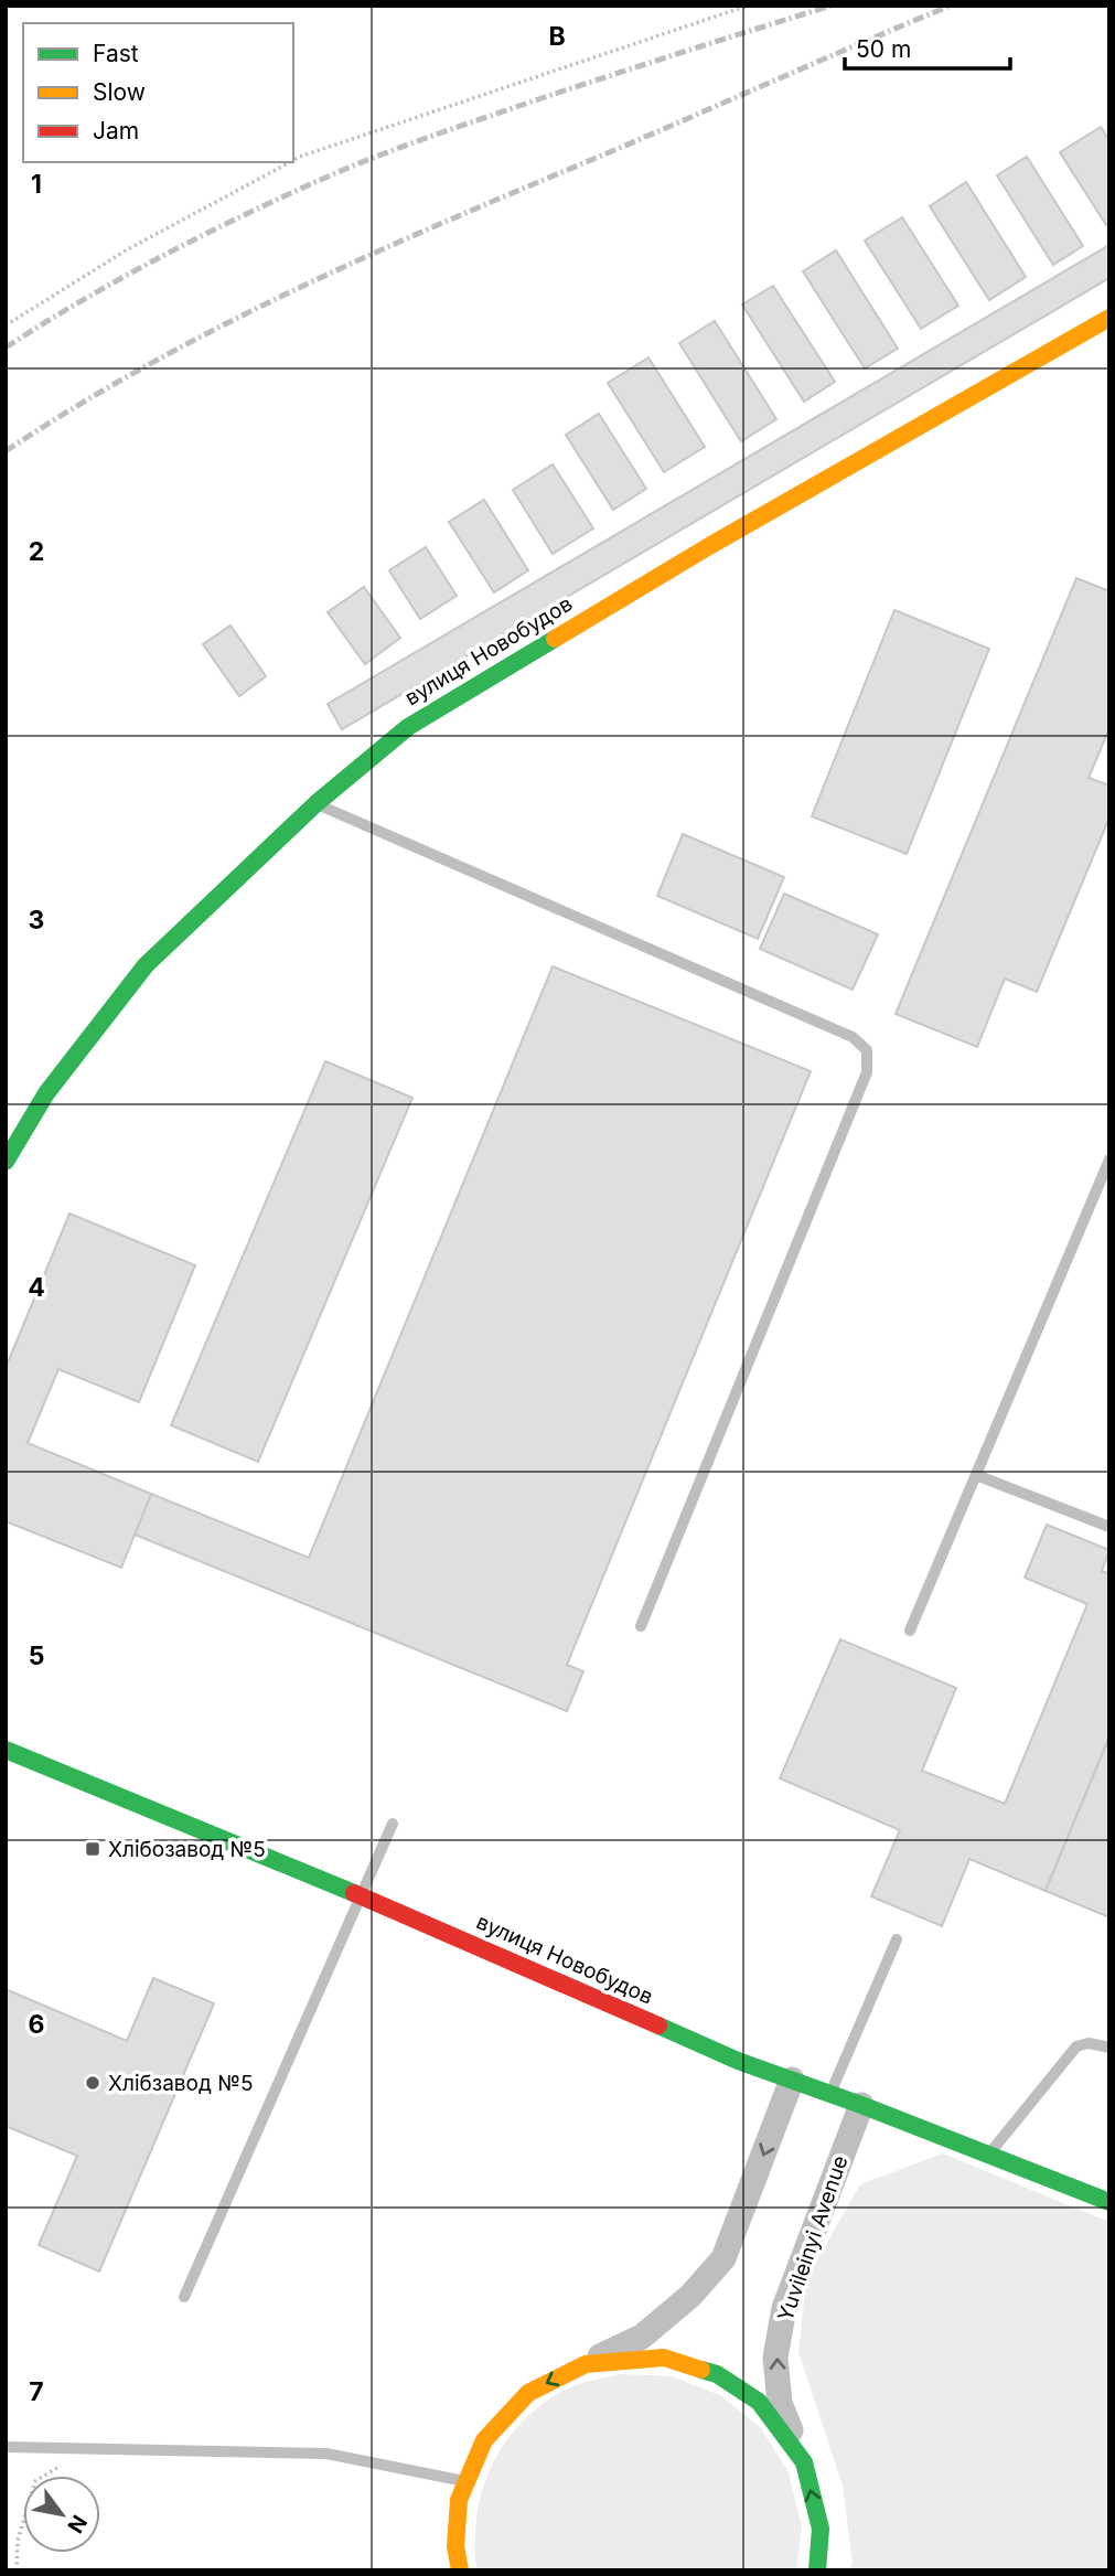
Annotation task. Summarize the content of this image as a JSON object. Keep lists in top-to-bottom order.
{
  "streets": {
    "street": ["вулиця Новобудов", "Yuvileinyi Avenue"]
  },
  "crossings": [
    ["вулиця Новобудов", "Yuvileinyi Avenue"]
  ],
  "places": {
    "transit": ["Хлібозавод №5"],
    "other": ["Хлібзавод №5"]
  },
  "legend": ["Fast", "Slow", "Jam"],
  "scale_bar": "50 m",
  "north": "bottom right",
  "grid": {
    "columns": ["B"],
    "rows": [
      "1",
      "2",
      "3",
      "4",
      "5",
      "6",
      "7"
    ]
  }
}
